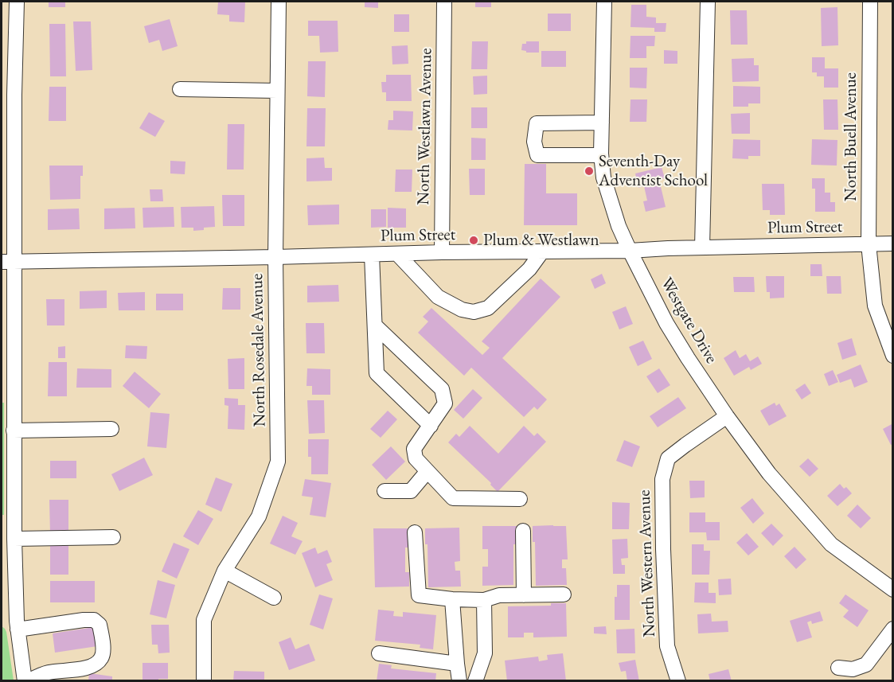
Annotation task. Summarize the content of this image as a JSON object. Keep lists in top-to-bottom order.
{
  "streets": {
    "street": [
      "North Westlawn Avenue",
      "North Buell Avenue",
      "Plum Street",
      "Westgate Drive",
      "North Rosedale Avenue",
      "North Western Avenue"
    ]
  },
  "crossings": [
    ["North Westlawn Avenue", "Plum Street"],
    ["North Buell Avenue", "Plum Street"],
    ["Plum Street", "Westgate Drive"],
    ["Plum Street", "North Rosedale Avenue"],
    ["Westgate Drive", "North Western Avenue"]
  ],
  "places": ["Seventh-Day Adventist School", "Plum & Westlawn"]
}
